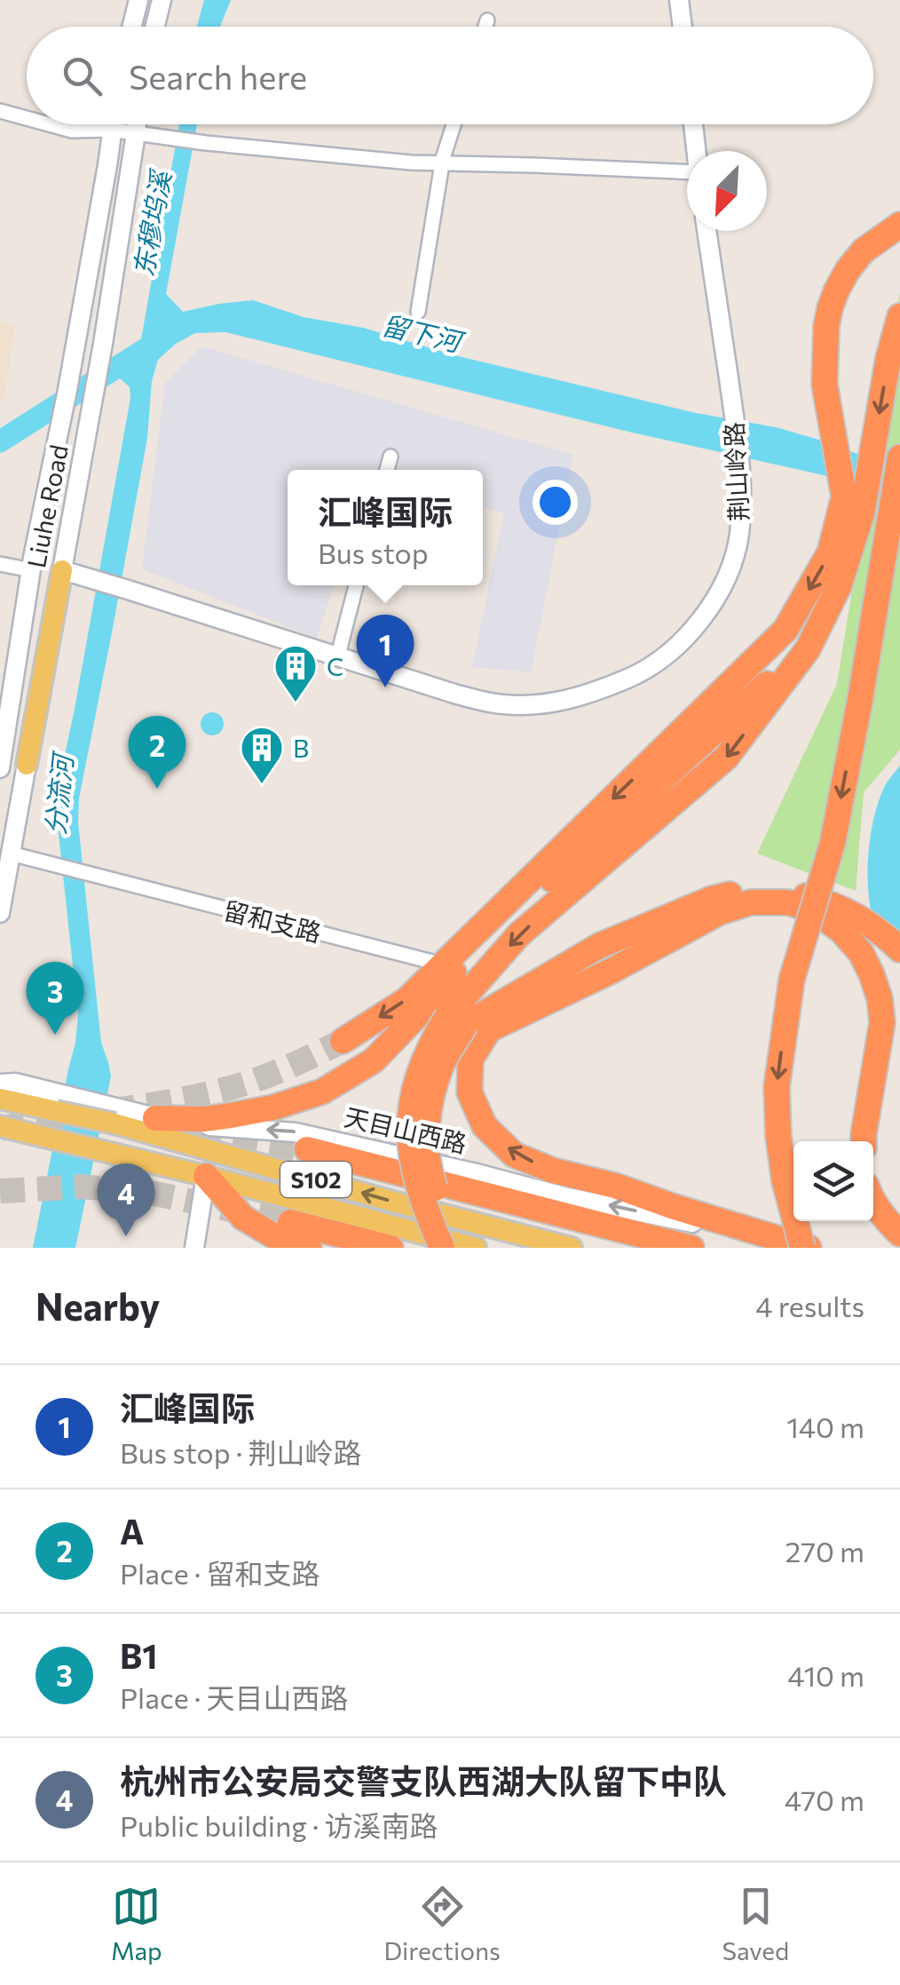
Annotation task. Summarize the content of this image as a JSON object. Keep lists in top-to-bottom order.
{
  "streets": {
    "main road": [
      "荆山岭路",
      "Liuhe Road",
      "天目山西路",
      "S102"
    ],
    "street": ["留和支路"]
  },
  "crossings": [
    ["荆山岭路", "Liuhe Road"],
    ["Liuhe Road", "留和支路"]
  ],
  "water": ["东穆坞溪", "留下河", "分流河"],
  "places": {
    "building": ["C", "B"]
  },
  "north": "bottom left",
  "page": {
    "search": "Search here",
    "popup": ["汇峰国际", "Bus stop"],
    "pins": [
      "1",
      "2",
      "3",
      "4"
    ],
    "heading": ["Nearby", "4 results"],
    "list": [
      {
        "mark": "1",
        "name": "汇峰国际",
        "note": "Bus stop · 荆山岭路",
        "value": "140 m"
      },
      {
        "mark": "2",
        "name": "A",
        "note": "Place · 留和支路",
        "value": "270 m"
      },
      {
        "mark": "3",
        "name": "B1",
        "note": "Place · 天目山西路",
        "value": "410 m"
      },
      {
        "mark": "4",
        "name": "杭州市公安局交警支队西湖大队留下中队",
        "note": "Public building · 访溪南路",
        "value": "470 m"
      }
    ],
    "nav": ["Map", "Directions", "Saved"]
  }
}
